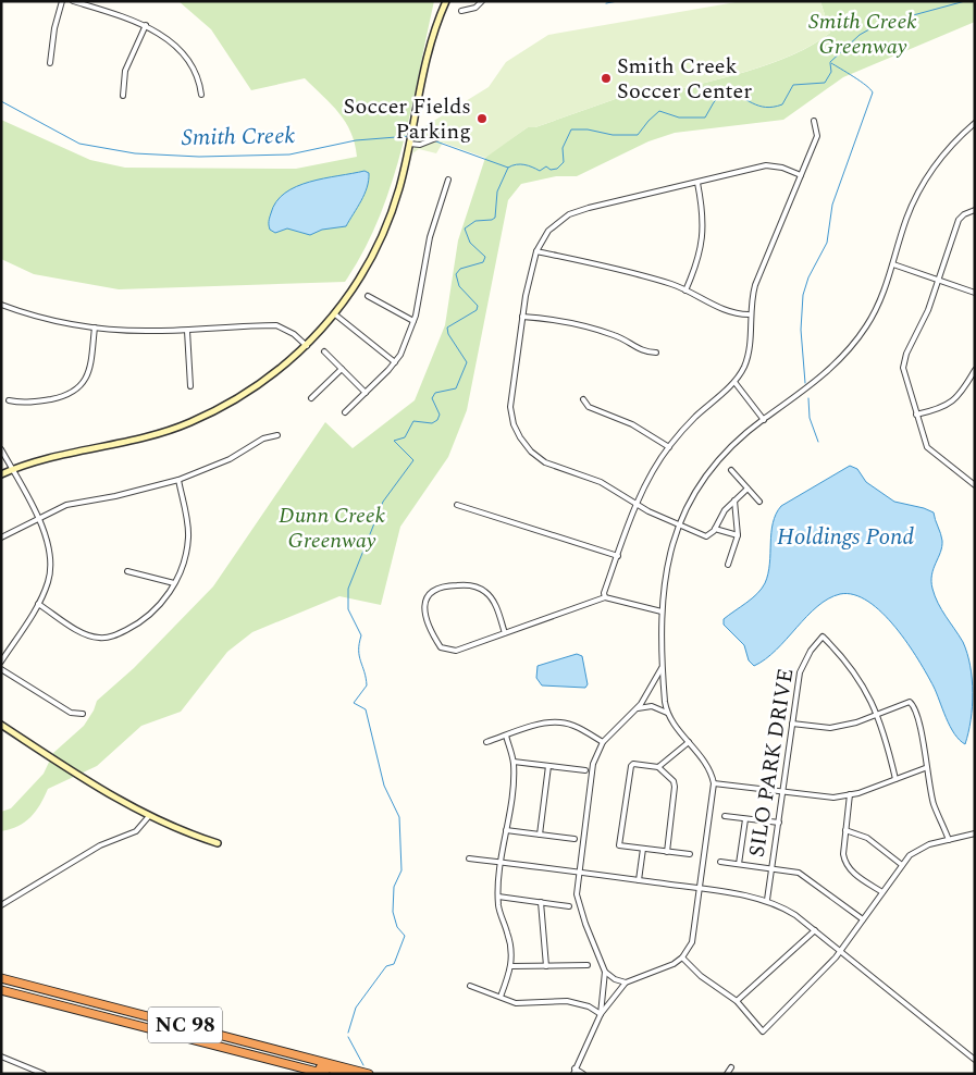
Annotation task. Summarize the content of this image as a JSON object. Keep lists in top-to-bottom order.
{
  "streets": {
    "highway": ["NC 98"],
    "street": ["SILO PARK DRIVE"]
  },
  "water": ["Smith Creek", "Holdings Pond"],
  "parks": ["Smith Creek Greenway", "Dunn Creek Greenway"],
  "places": ["Smith Creek Soccer Center", "Soccer Fields Parking"]
}
